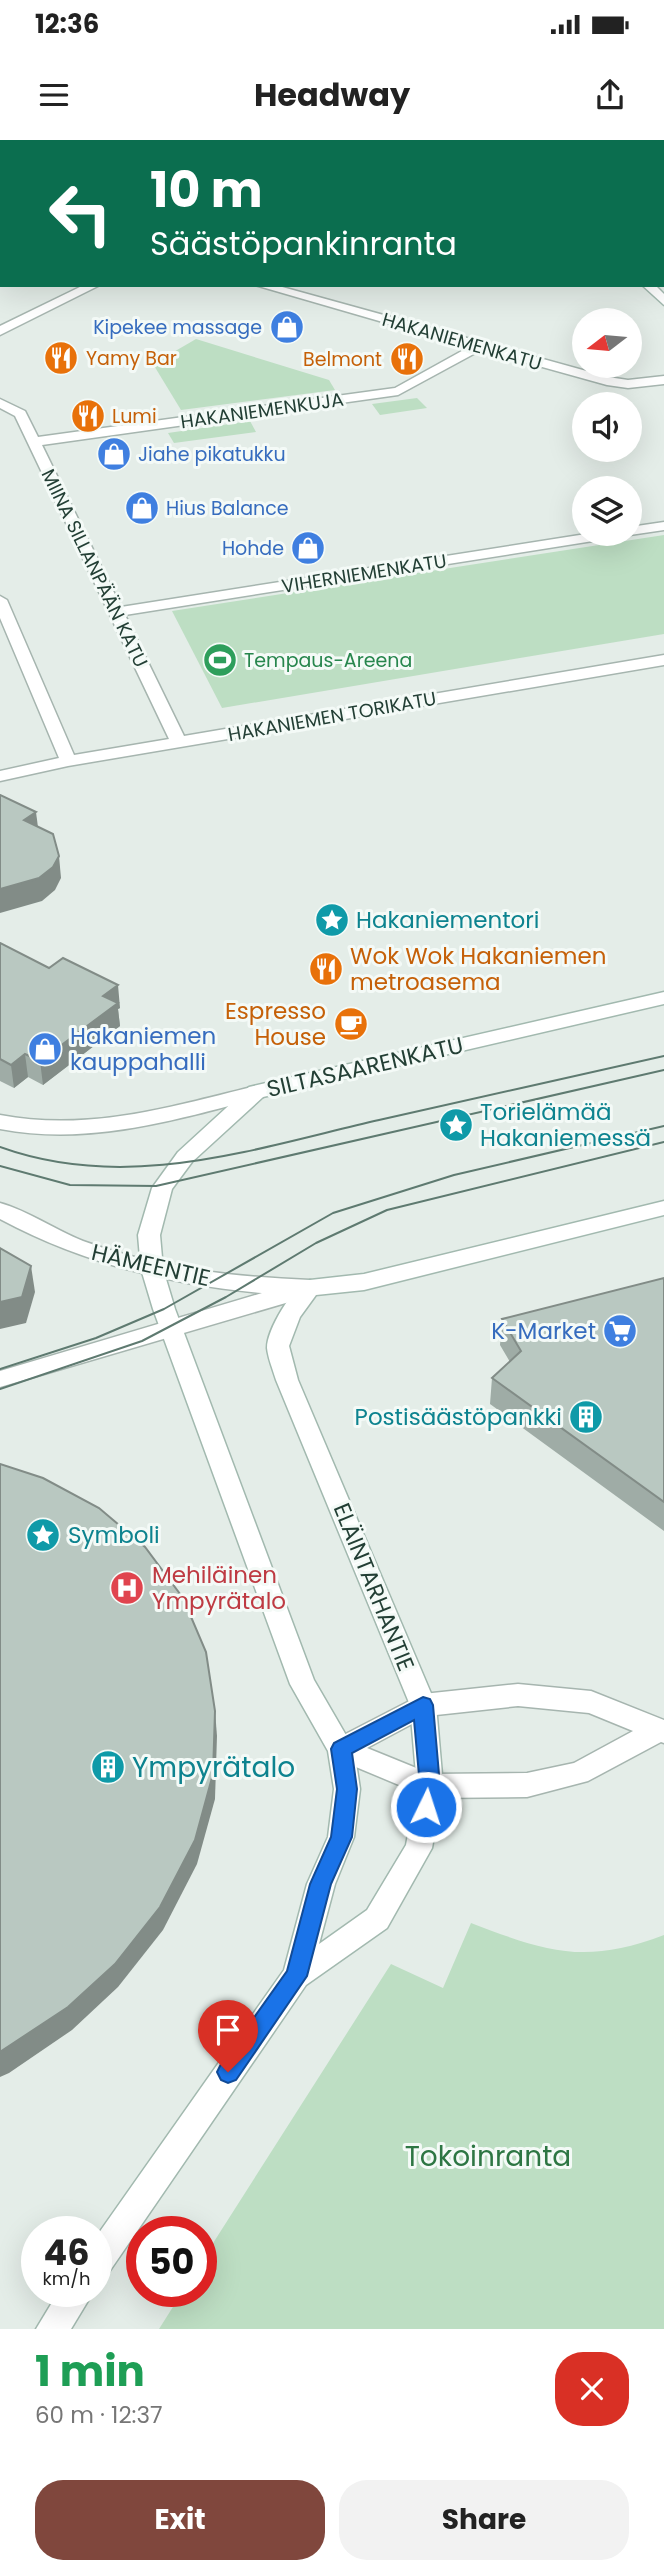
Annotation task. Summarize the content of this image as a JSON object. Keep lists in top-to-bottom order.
{
  "streets": {
    "street": [
      "HAKANIEMENKATU",
      "HAKANIEMENKUJA",
      "MIINA SILLANPÄÄN KATU",
      "VIHERNIEMENKATU",
      "HAKANIEMEN TORIKATU",
      "SILTASAARENKATU",
      "HÄMEENTIE",
      "ELÄINTARHANTIE"
    ]
  },
  "crossings": [
    ["HAKANIEMENKATU", "HAKANIEMENKUJA"],
    ["HAKANIEMENKUJA", "MIINA SILLANPÄÄN KATU"],
    ["MIINA SILLANPÄÄN KATU", "VIHERNIEMENKATU"],
    ["MIINA SILLANPÄÄN KATU", "HAKANIEMEN TORIKATU"],
    ["SILTASAARENKATU", "HÄMEENTIE"],
    ["SILTASAARENKATU", "ELÄINTARHANTIE"],
    ["HÄMEENTIE", "ELÄINTARHANTIE"]
  ],
  "parks": ["Tokoinranta"],
  "places": {
    "shop": [
      "Kipekee massage",
      "Jiahe pikatukku",
      "Hius Balance",
      "Hohde",
      "Hakaniemen kauppahalli"
    ],
    "restaurant": [
      "Yamy Bar",
      "Belmont",
      "Lumi",
      "Wok Wok Hakaniemen metroasema"
    ],
    "sports": ["Tempaus-Areena"],
    "place": ["Hakaniementori", "Torielämää Hakaniemessä", "Symboli"],
    "cafe": ["Espresso House"],
    "supermarket": ["K-Market"],
    "building": ["Postisäästöpankki", "Ympyrätalo"],
    "hospital": ["Mehiläinen Ympyrätalo"]
  },
  "north": "left",
  "page": {
    "status": "12:36",
    "header": "Headway",
    "turn": ["10 m", "Säästöpankinranta"],
    "speed": "46 km/h",
    "limit": "50",
    "heading": ["1 min", "60 m · 12:37"],
    "buttons": ["Exit", "Share"]
  }
}
